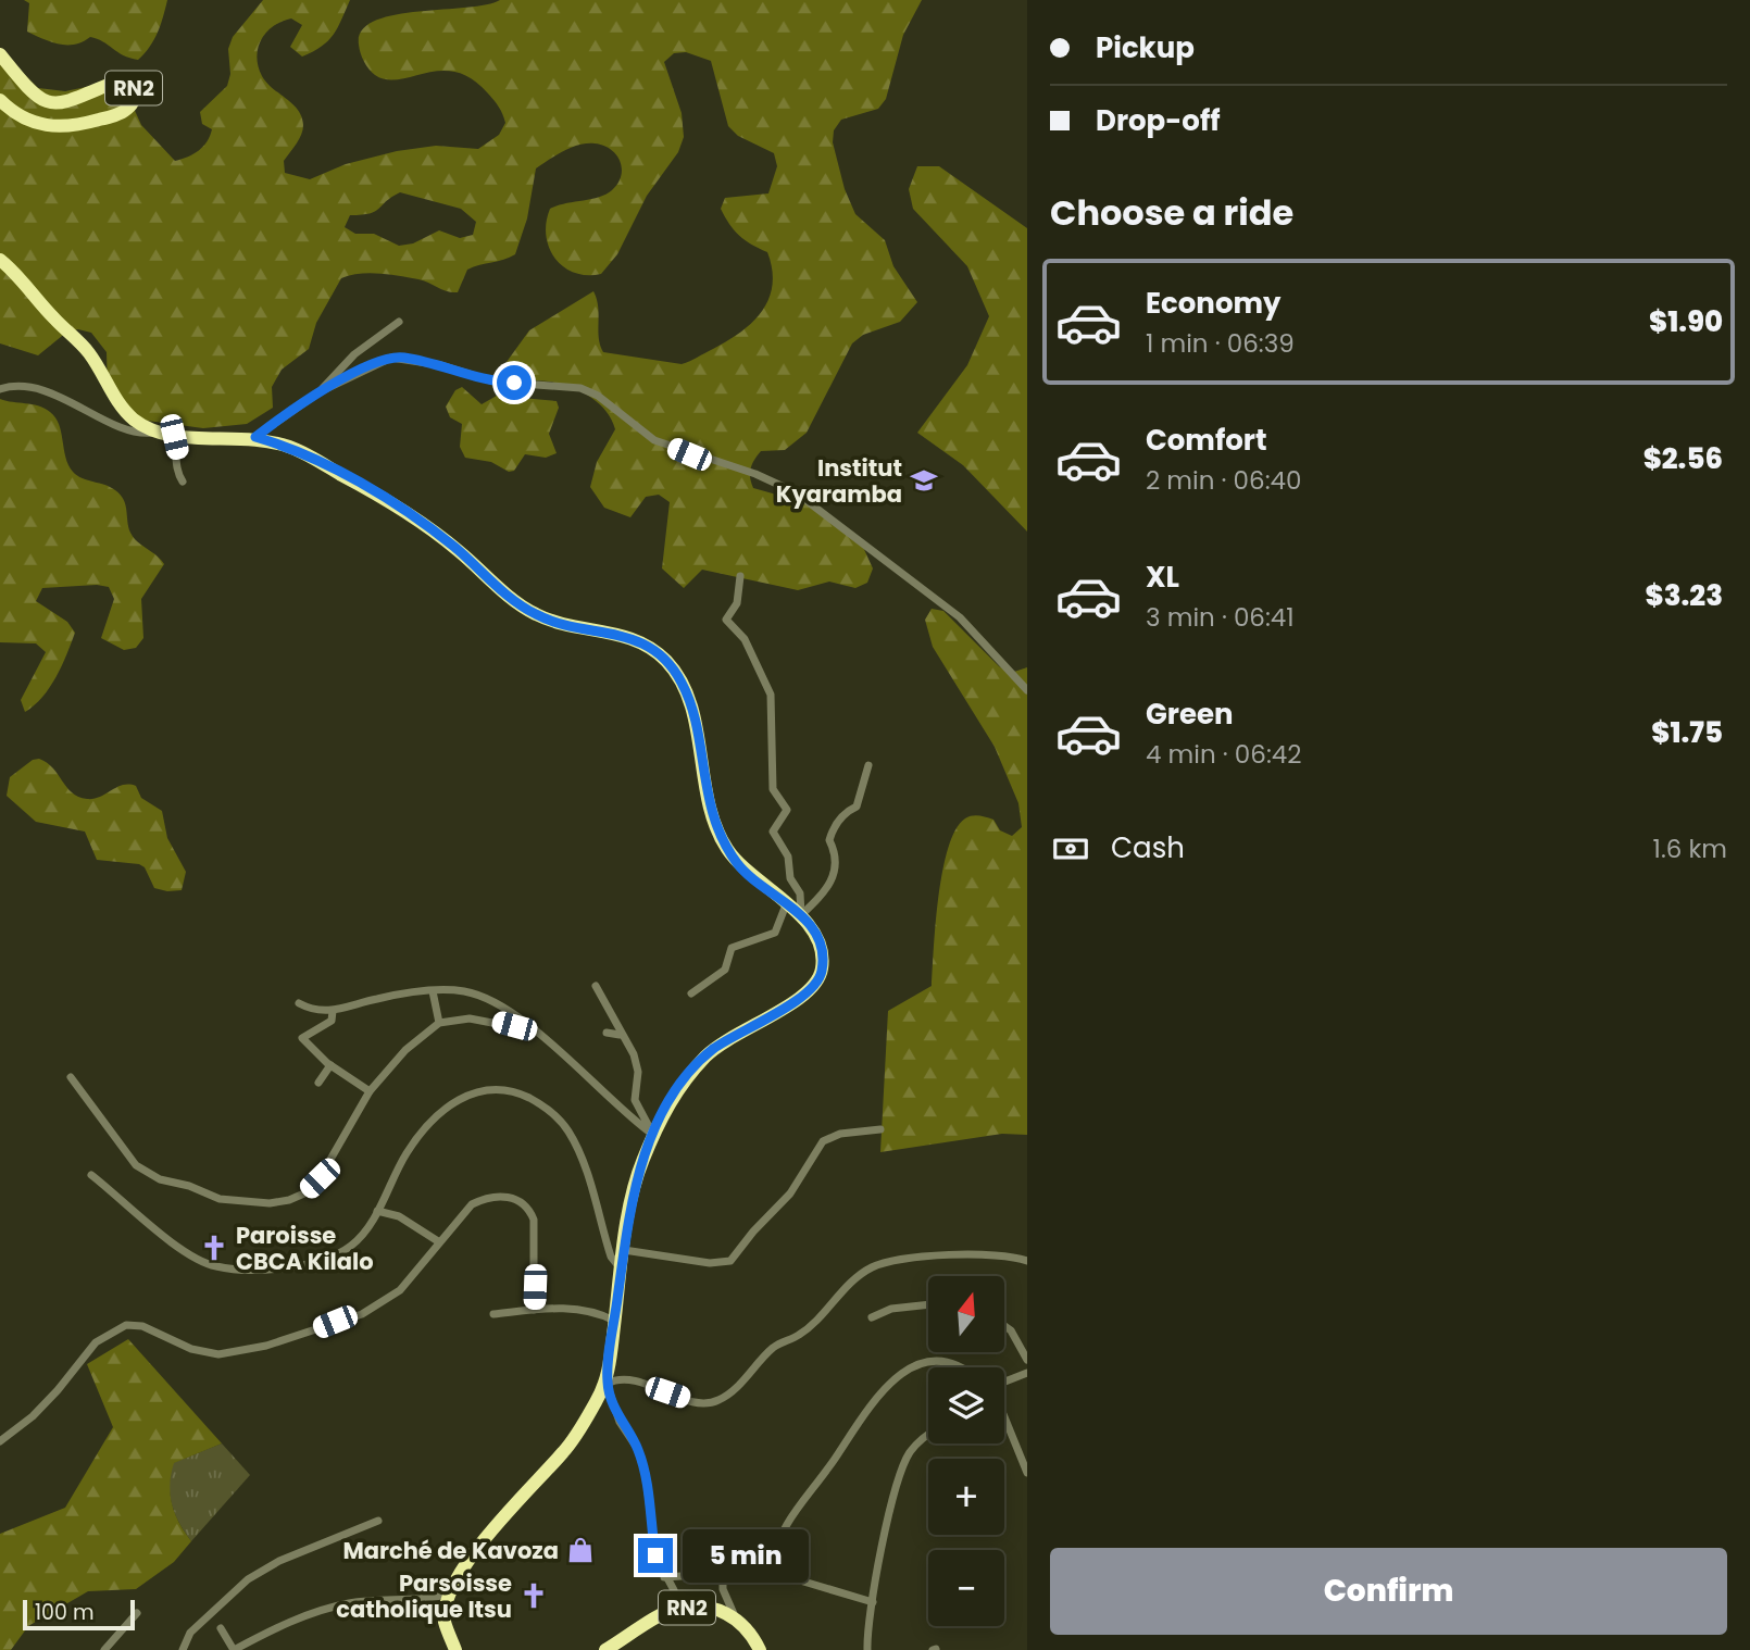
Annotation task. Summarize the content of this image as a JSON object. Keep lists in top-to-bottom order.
{
  "streets": {
    "highway": ["RN2"]
  },
  "places": {
    "school or university": ["Institut Kyaramba"],
    "church": ["Paroisse CBCA Kilalo", "Parsoisse catholique Itsu"],
    "shop": ["Marché de Kavoza"]
  },
  "scale_bar": "100 m",
  "north": "top",
  "page": {
    "banner": ["Pickup", "Drop-off"],
    "heading": "Choose a ride",
    "list": [
      {
        "name": "Economy",
        "note": "1 min · 06:39",
        "value": "$1.90"
      },
      {
        "name": "Comfort",
        "note": "2 min · 06:40",
        "value": "$2.56"
      },
      {
        "name": "XL",
        "note": "3 min · 06:41",
        "value": "$3.23"
      },
      {
        "name": "Green",
        "note": "4 min · 06:42",
        "value": "$1.75"
      }
    ],
    "pay": ["Cash", "1.6 km"],
    "map_buttons": ["+", "−"],
    "bubble": "5 min",
    "buttons": "Confirm",
    "scale": "100 m"
  }
}
